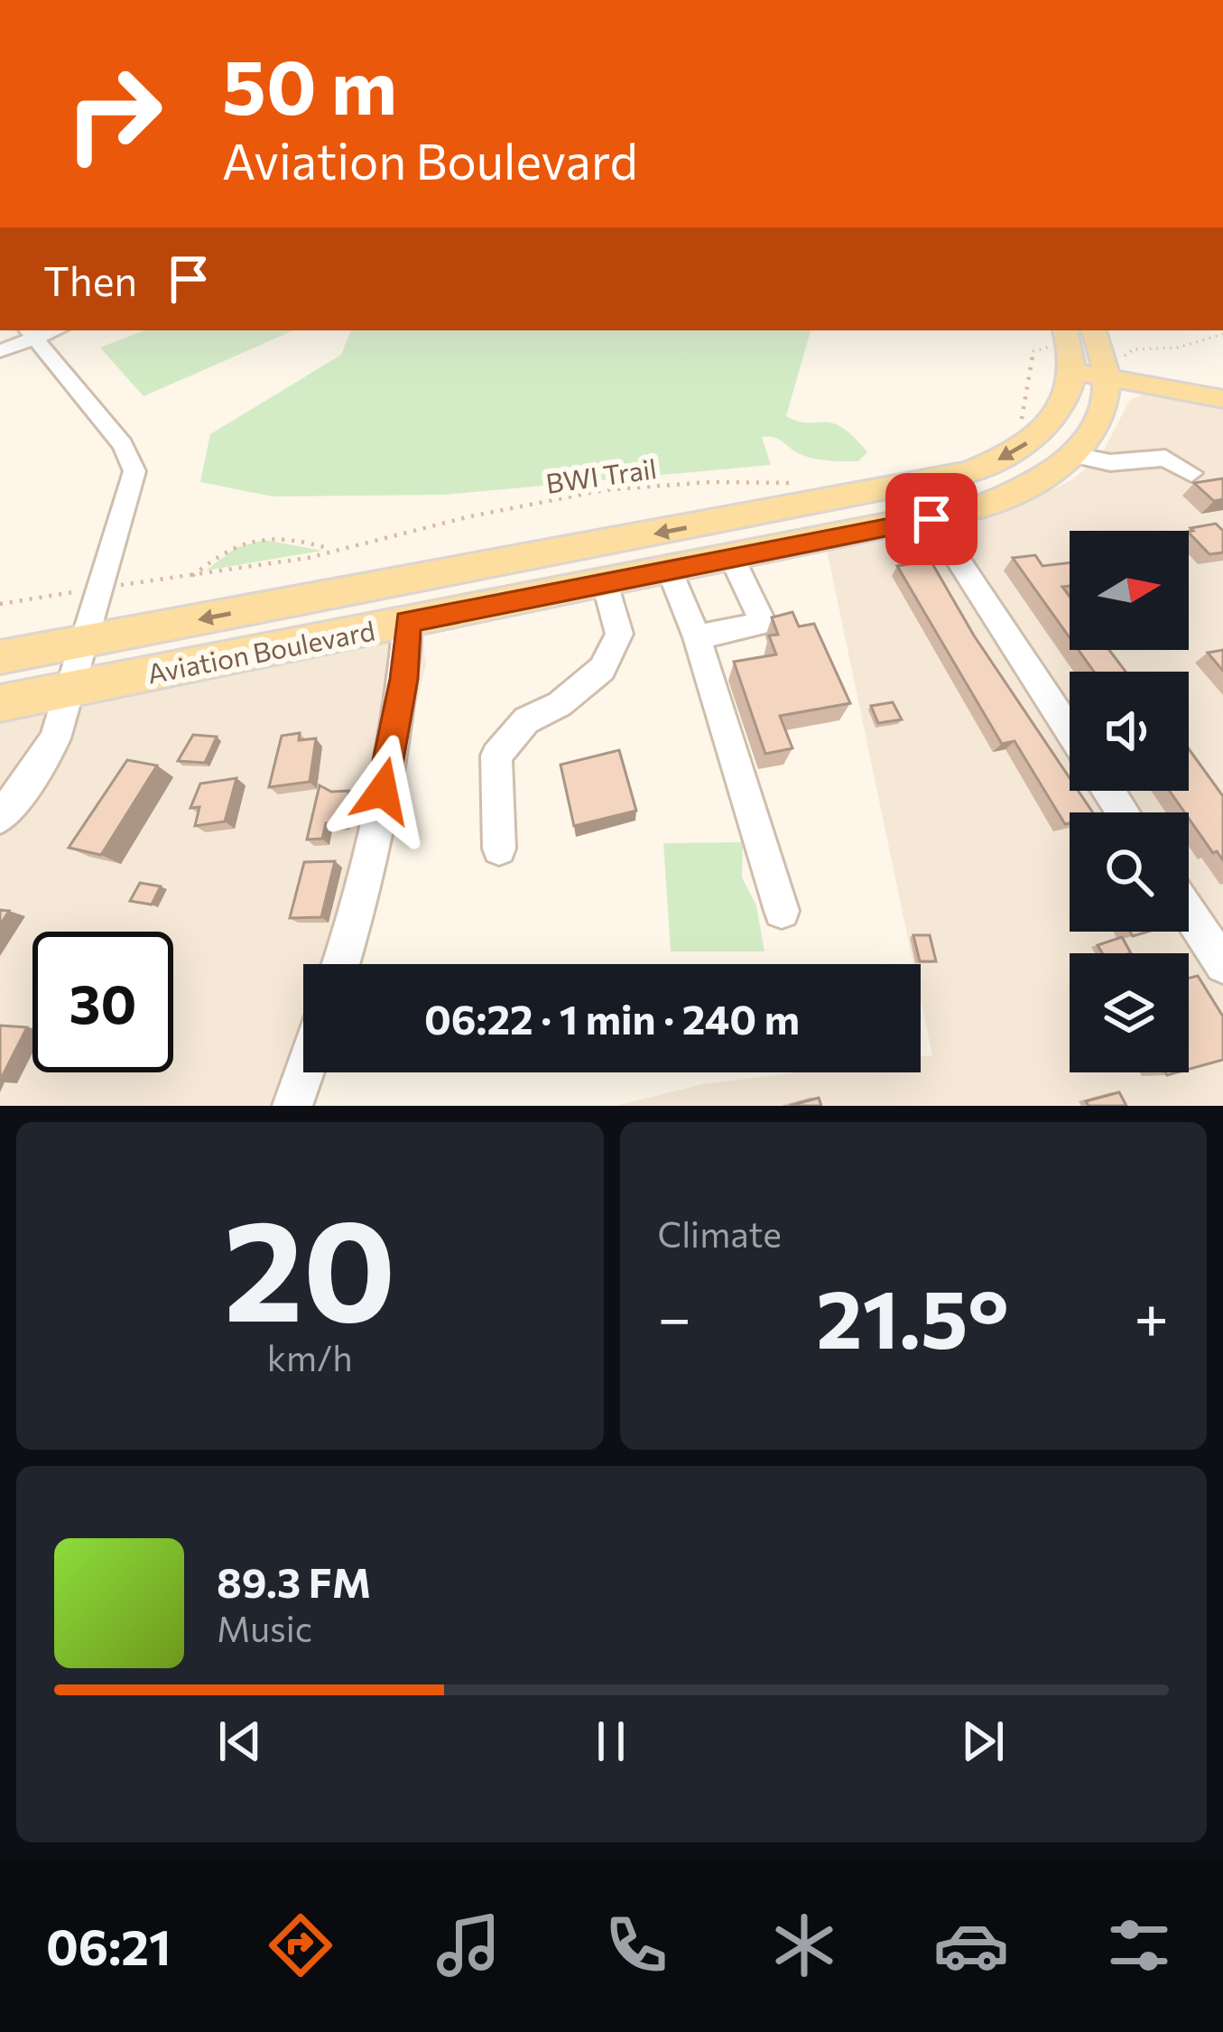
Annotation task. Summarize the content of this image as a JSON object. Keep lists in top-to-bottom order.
{
  "streets": {
    "main road": ["Aviation Boulevard"],
    "path": ["BWI Trail"]
  },
  "north": "right",
  "page": {
    "turn": ["50 m", "Aviation Boulevard"],
    "then": "Then",
    "limit": "30",
    "trip": "06:22 · 1 min · 240 m",
    "tile": [
      ["20", "km/h"],
      "Climate"
    ],
    "heat": ["−", "21.5°", "+"],
    "song": ["89.3 FM", "Music"],
    "tabs": "06:21"
  }
}
